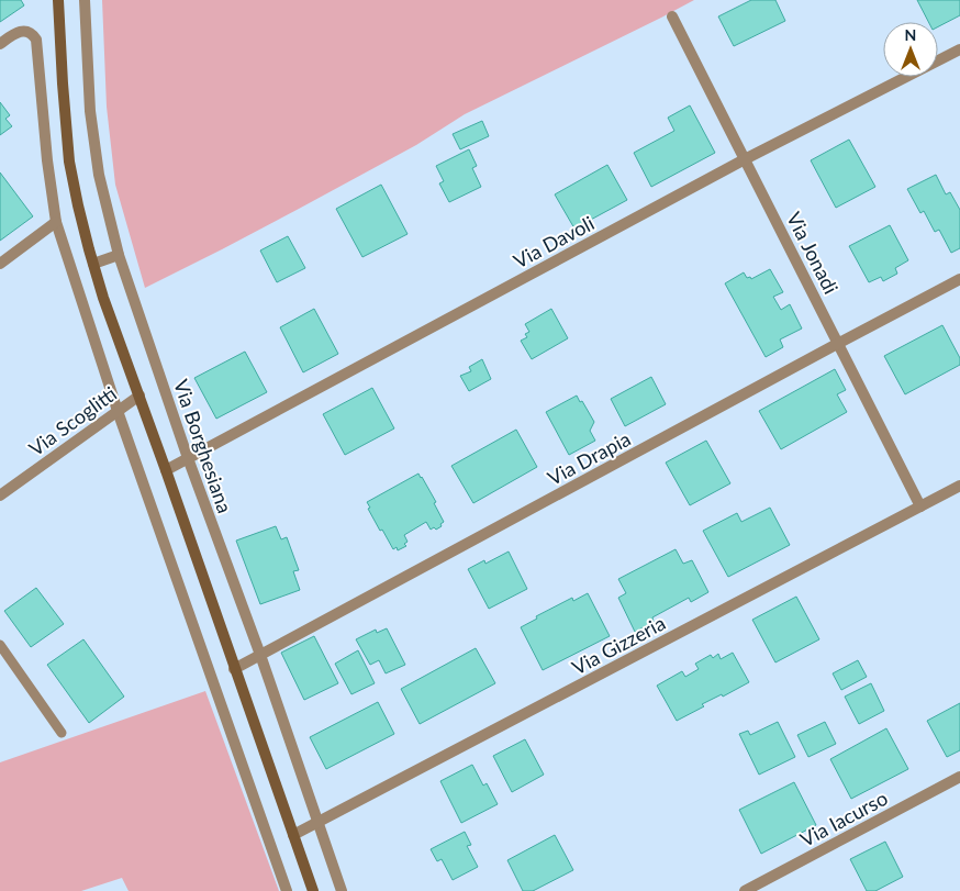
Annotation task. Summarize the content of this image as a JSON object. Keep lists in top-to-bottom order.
{
  "streets": {
    "street": [
      "Via Davoli",
      "Via Jonadi",
      "Via Scoglitti",
      "Via Borghesiana",
      "Via Drapia",
      "Via Gizzeria",
      "Via Iacurso"
    ]
  },
  "crossings": [
    ["Via Davoli", "Via Jonadi"],
    ["Via Davoli", "Via Borghesiana"],
    ["Via Jonadi", "Via Drapia"],
    ["Via Jonadi", "Via Gizzeria"],
    ["Via Borghesiana", "Via Drapia"],
    ["Via Borghesiana", "Via Gizzeria"]
  ],
  "north": "top"
}
